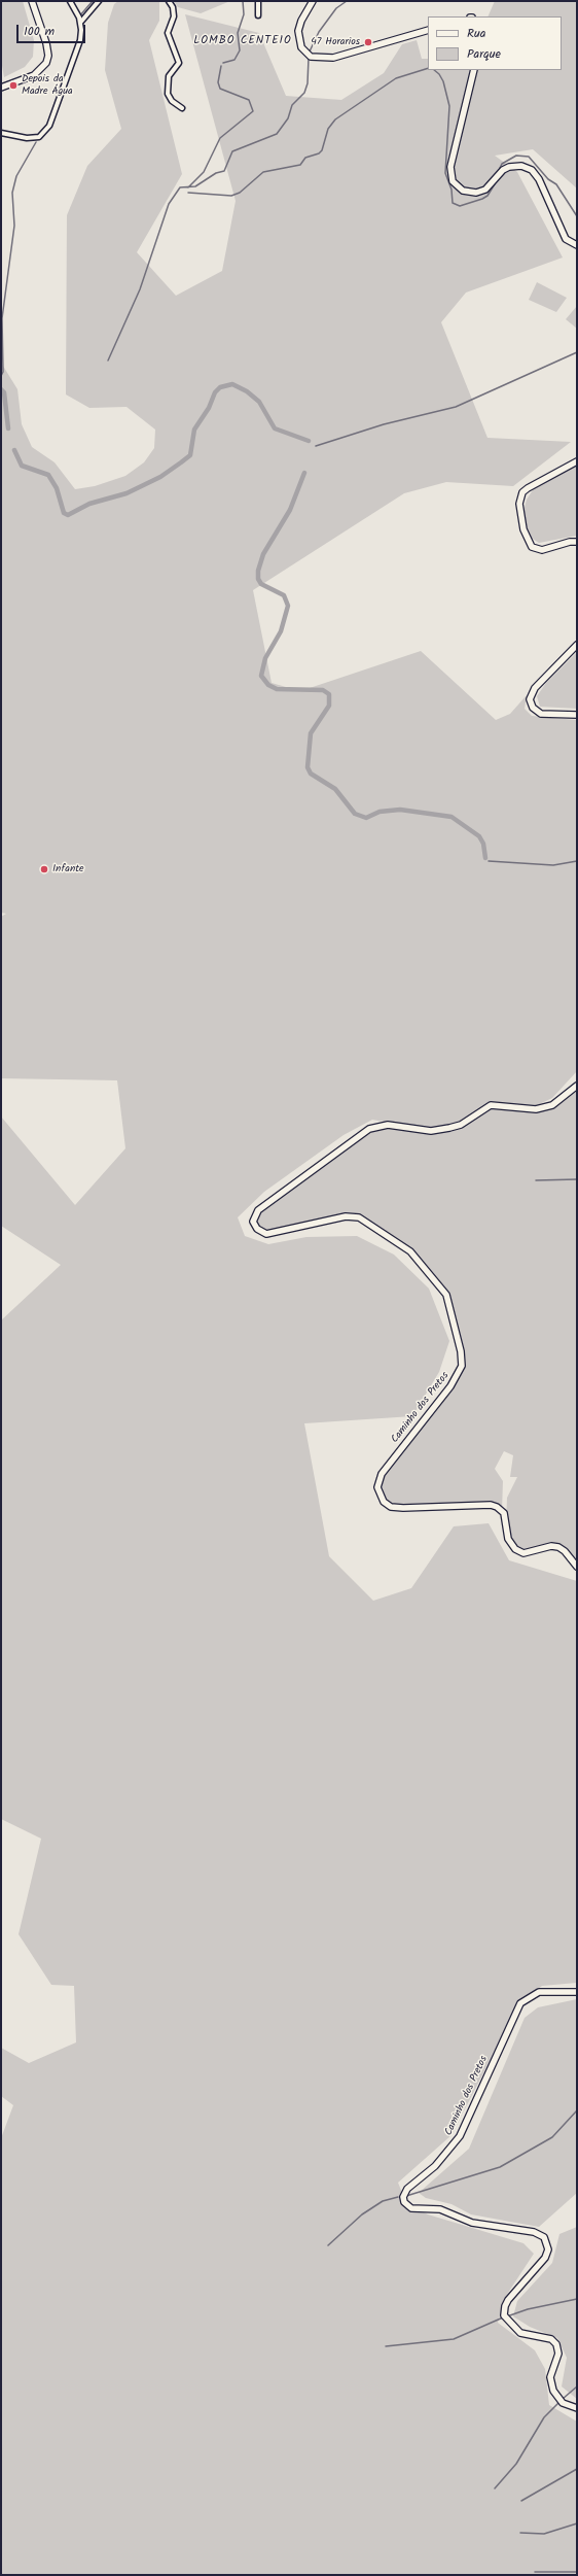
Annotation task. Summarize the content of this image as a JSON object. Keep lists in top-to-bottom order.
{
  "streets": {
    "main road": ["Caminho dos Pretos"]
  },
  "districts": ["LOMBO CENTEIO"],
  "places": ["47 Horarios", "Depois da Madre Água", "Infante"],
  "legend": ["Rua", "Parque"],
  "scale_bar": "100 m"
}
